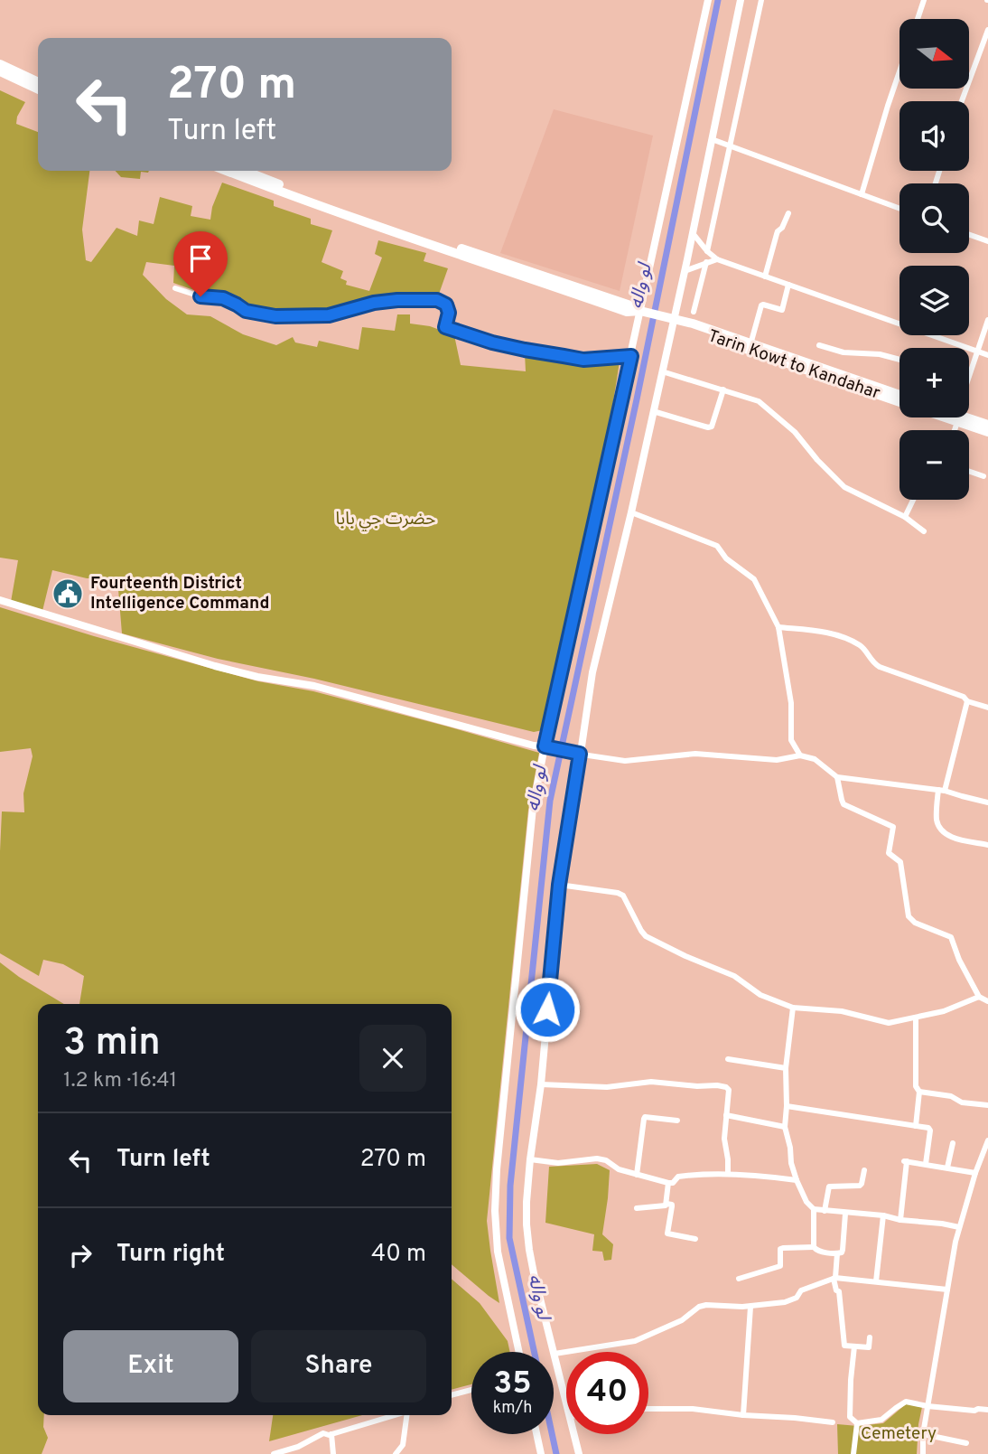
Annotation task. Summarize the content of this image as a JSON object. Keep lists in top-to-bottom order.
{
  "streets": {
    "main road": ["Tarin Kowt to Kandahar"]
  },
  "water": ["لو واله"],
  "parks": ["حضرت جي بابا", "Cemetery"],
  "places": {
    "public building": ["Fourteenth District Intelligence Command"]
  },
  "north": "right",
  "page": {
    "map_buttons": ["+", "−"],
    "turn": ["270 m", "Turn left"],
    "heading": ["3 min", "1.2 km · 16:41"],
    "list": [
      {
        "name": "Turn left",
        "value": "270 m"
      },
      {
        "name": "Turn right",
        "value": "40 m"
      }
    ],
    "buttons": ["Exit", "Share"],
    "speed": "35 km/h",
    "limit": "40"
  }
}
